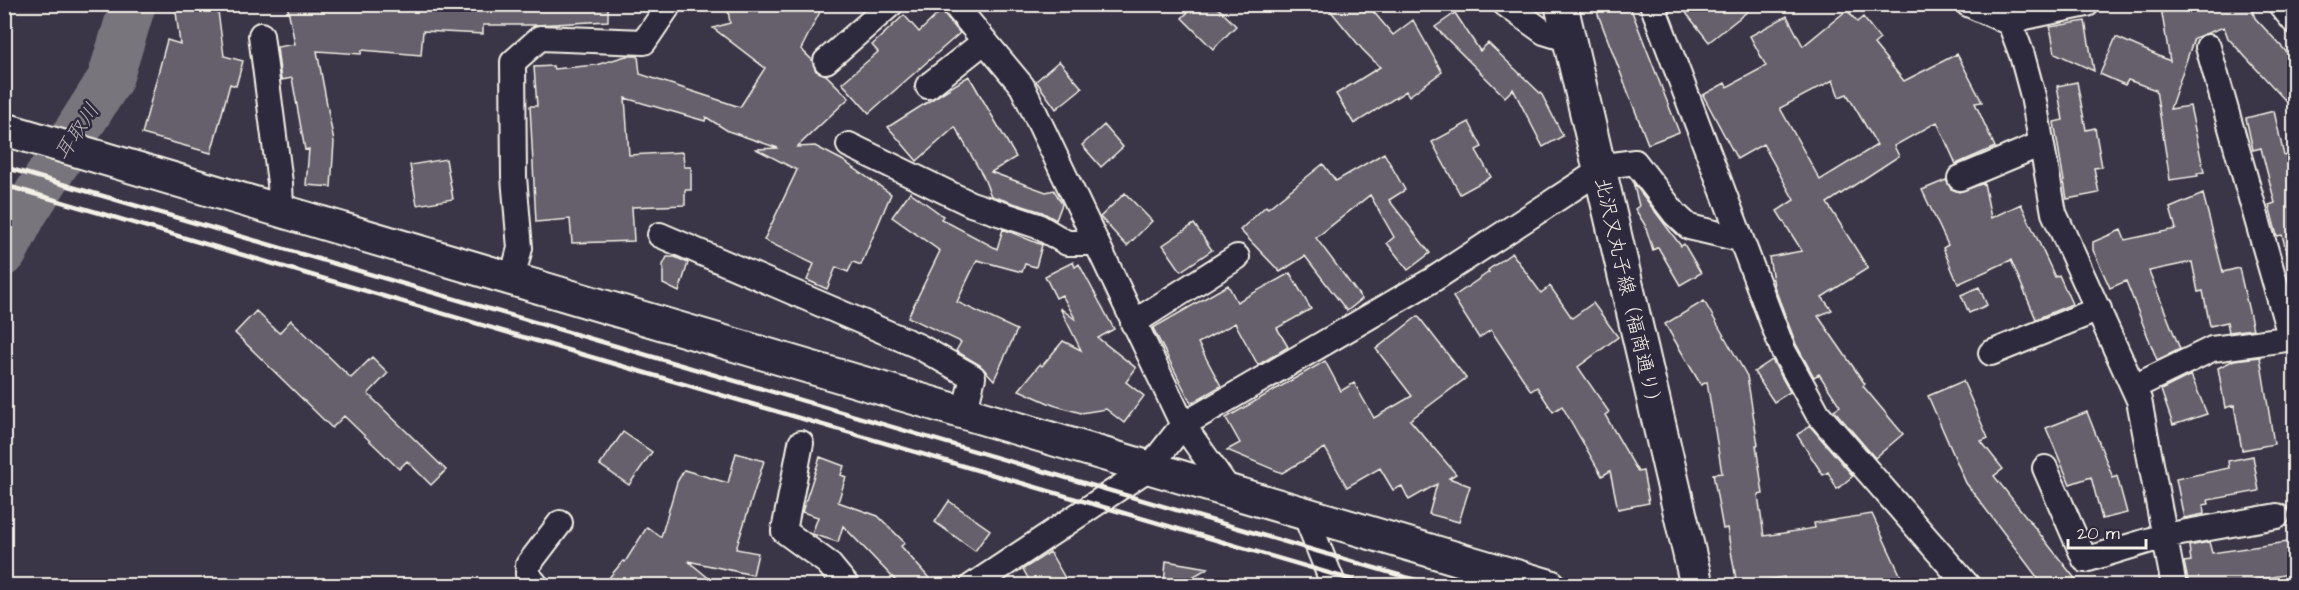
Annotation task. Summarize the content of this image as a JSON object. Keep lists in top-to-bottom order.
{
  "streets": {
    "street": ["北沢又丸子線（福商通り）"]
  },
  "water": ["耳取川"],
  "scale_bar": "20 m"
}
